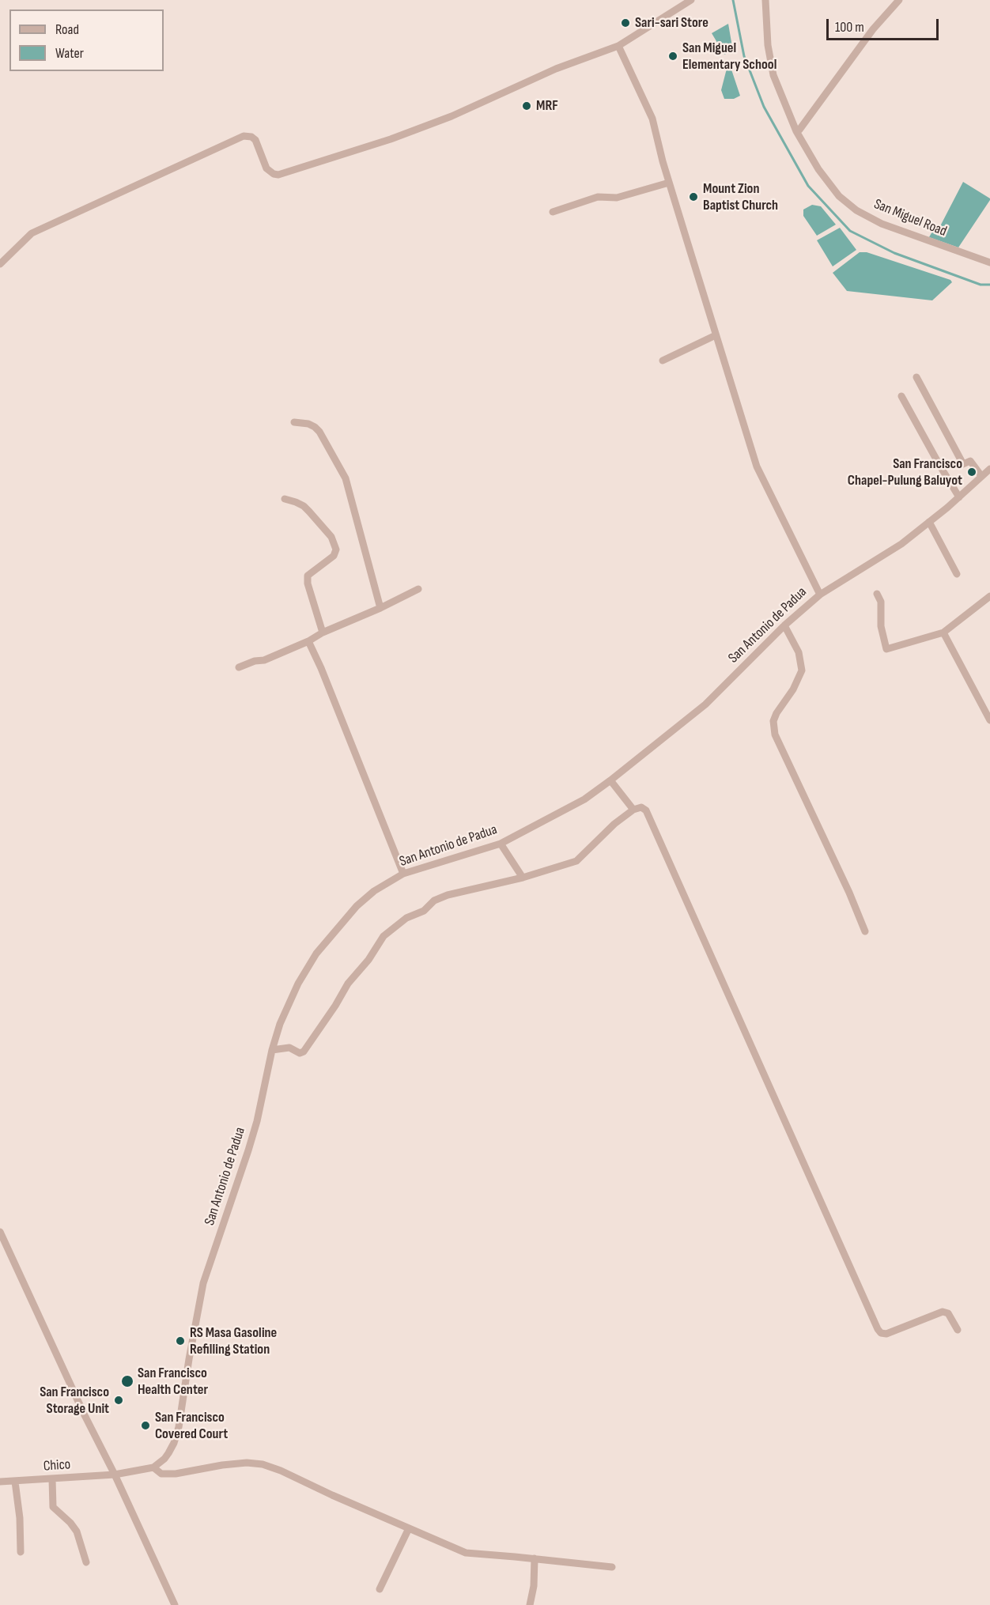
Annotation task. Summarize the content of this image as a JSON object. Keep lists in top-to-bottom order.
{
  "streets": {
    "street": ["San Miguel Road", "San Antonio de Padua", "Chico"]
  },
  "places": [
    "Sari-sari Store",
    "San Miguel Elementary School",
    "MRF",
    "Mount Zion Baptist Church",
    "San Francisco Chapel-Pulung Baluyot",
    "RS Masa Gasoline Refilling Station",
    "San Francisco Health Center",
    "San Francisco Storage Unit",
    "San Francisco Covered Court"
  ],
  "legend": ["Road", "Water"],
  "scale_bar": "100 m"
}
